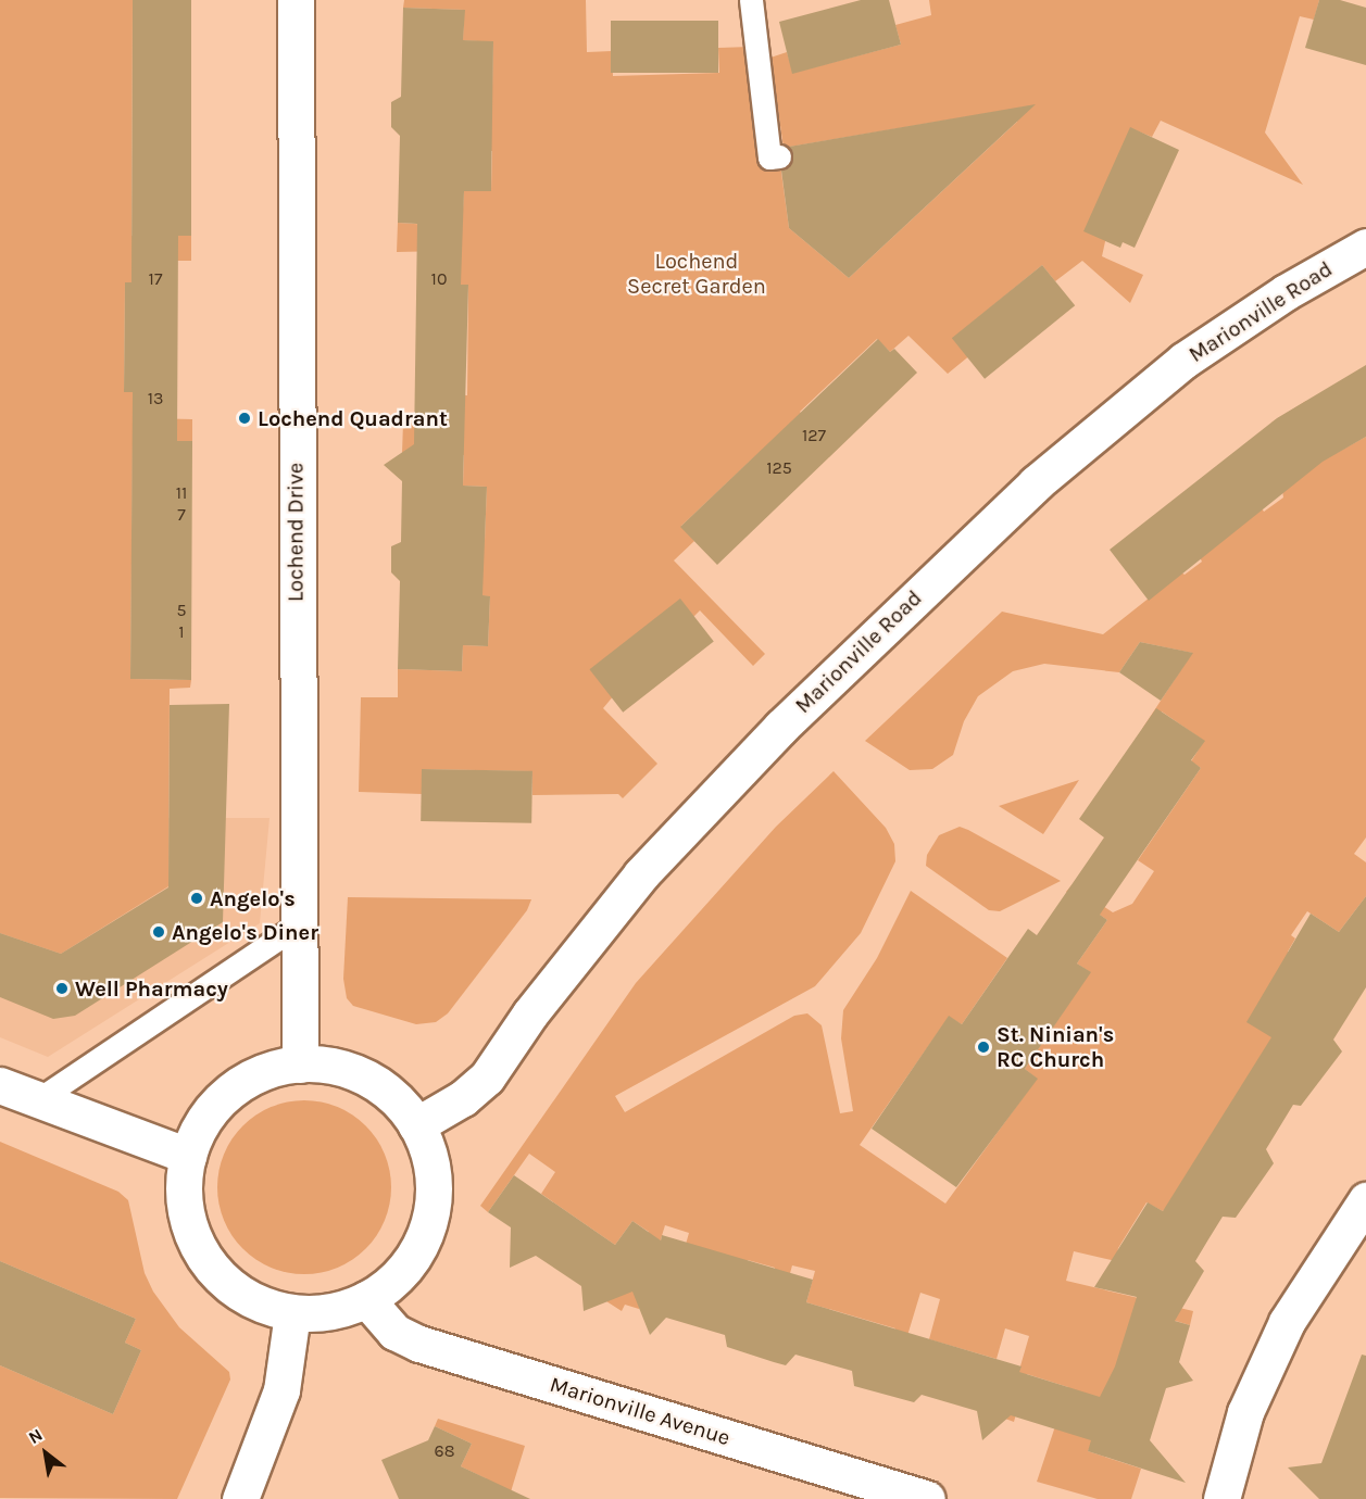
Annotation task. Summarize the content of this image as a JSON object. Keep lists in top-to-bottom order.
{
  "streets": {
    "street": ["Marionville Road", "Lochend Drive", "Marionville Avenue"]
  },
  "parks": ["Lochend Secret Garden"],
  "places": [
    "Lochend Quadrant",
    "Angelo's",
    "Angelo's Diner",
    "Well Pharmacy",
    "St. Ninian's RC Church"
  ],
  "house_numbers": [
    "17",
    "10",
    "13",
    "127",
    "125",
    "11",
    "7",
    "5",
    "1",
    "68"
  ],
  "north": "top left"
}
